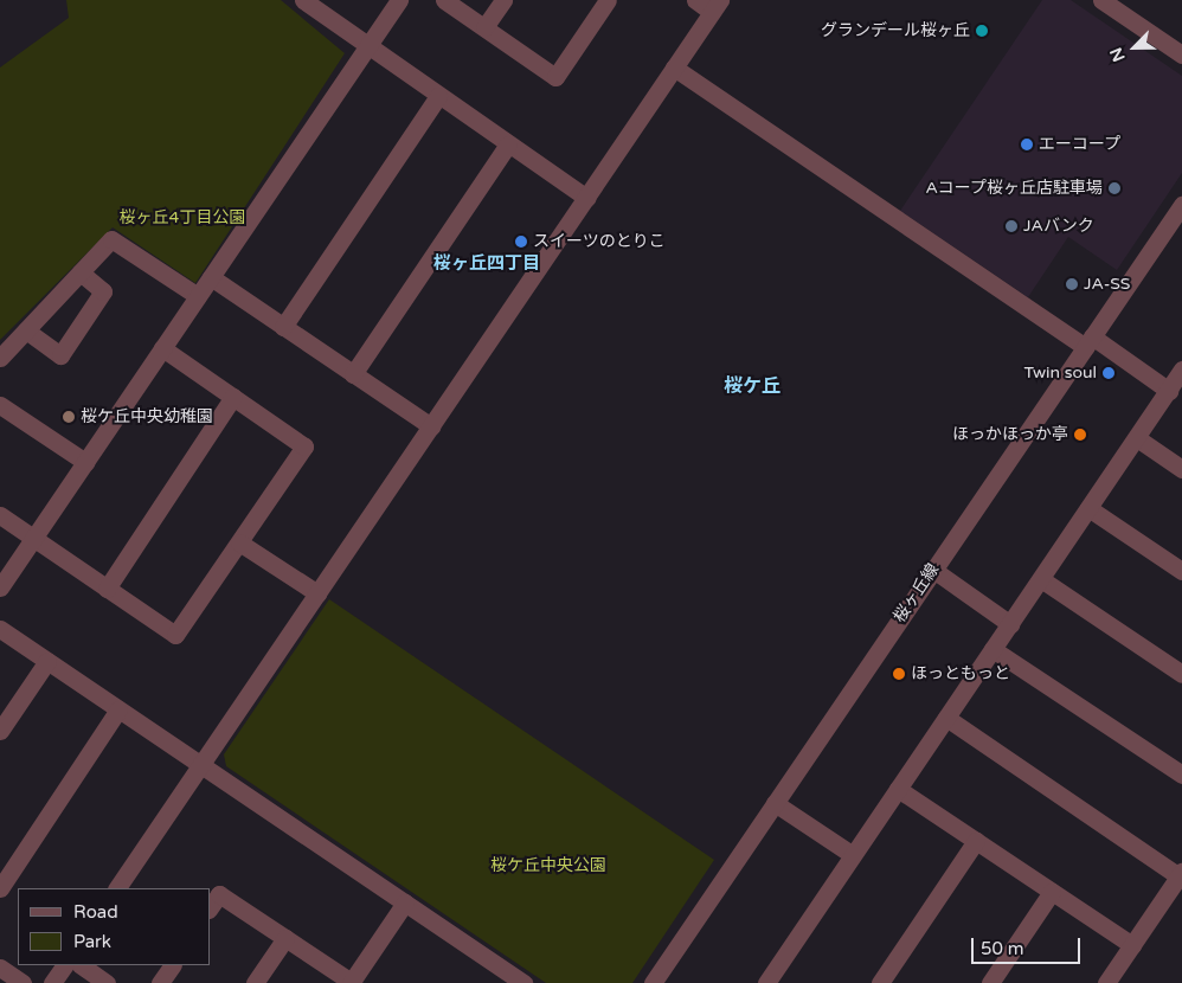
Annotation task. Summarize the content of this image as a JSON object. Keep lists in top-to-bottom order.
{
  "streets": {
    "street": ["桜ヶ丘線"]
  },
  "districts": ["桜ヶ丘四丁目", "桜ケ丘"],
  "parks": ["桜ヶ丘4丁目公園", "桜ケ丘中央公園"],
  "places": [
    "グランデール桜ヶ丘",
    "エーコープ",
    "Aコープ桜ヶ丘店駐車場",
    "JAバンク",
    "スイーツのとりこ",
    "JA-SS",
    "Twin soul",
    "桜ケ丘中央幼稚園",
    "ほっかほっか亭",
    "ほっともっと"
  ],
  "legend": ["Road", "Park"],
  "scale_bar": "50 m",
  "north": "bottom left"
}
